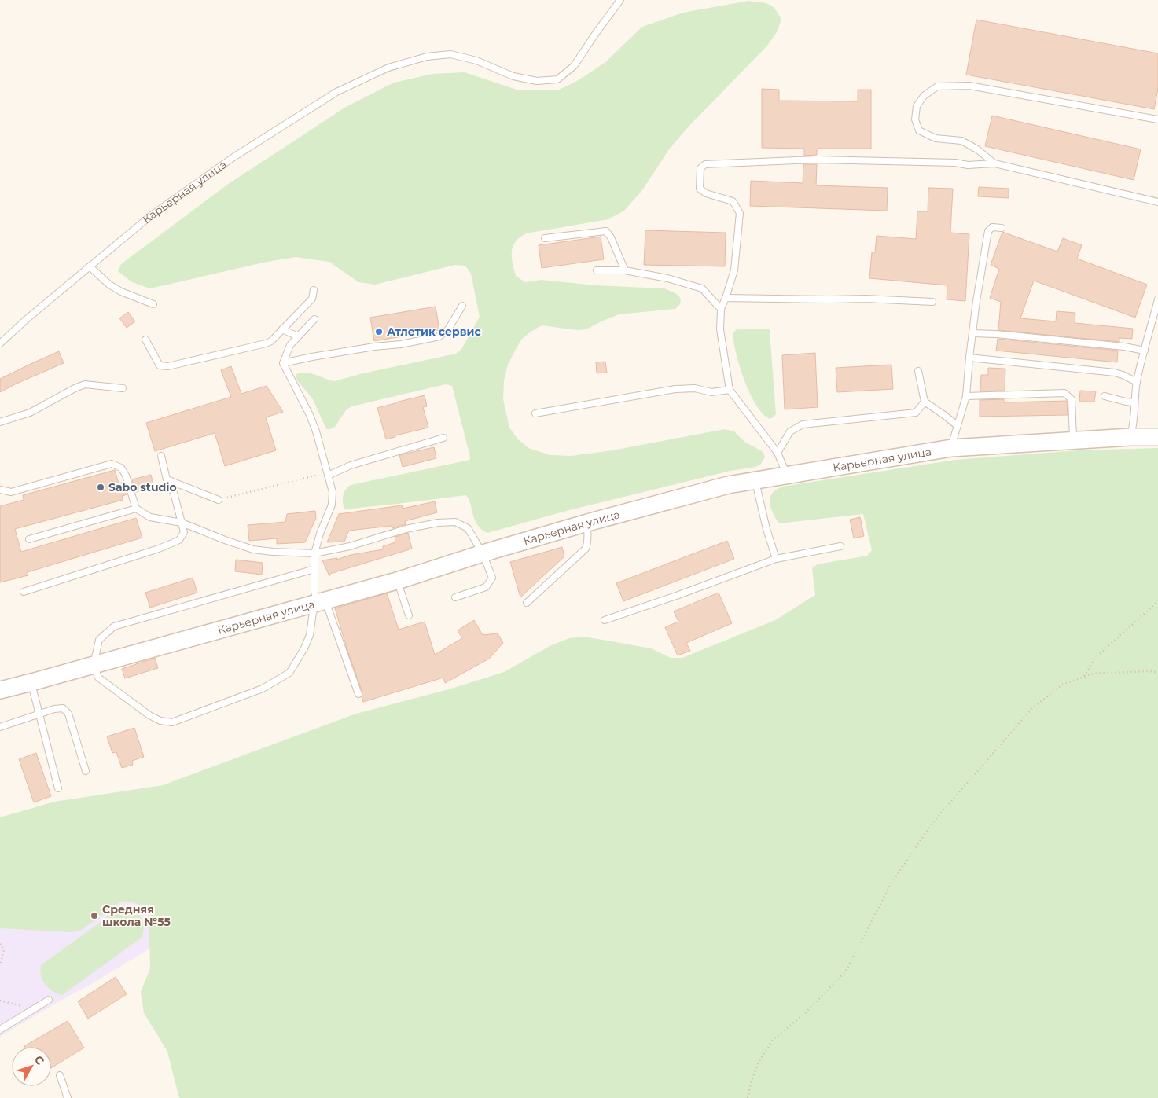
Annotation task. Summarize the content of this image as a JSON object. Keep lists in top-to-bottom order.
{
  "streets": {
    "street": ["Карьерная улица"]
  },
  "places": ["Атлетик сервис", "Sabo studio", "Средняя школа №55"],
  "north": "top right"
}
